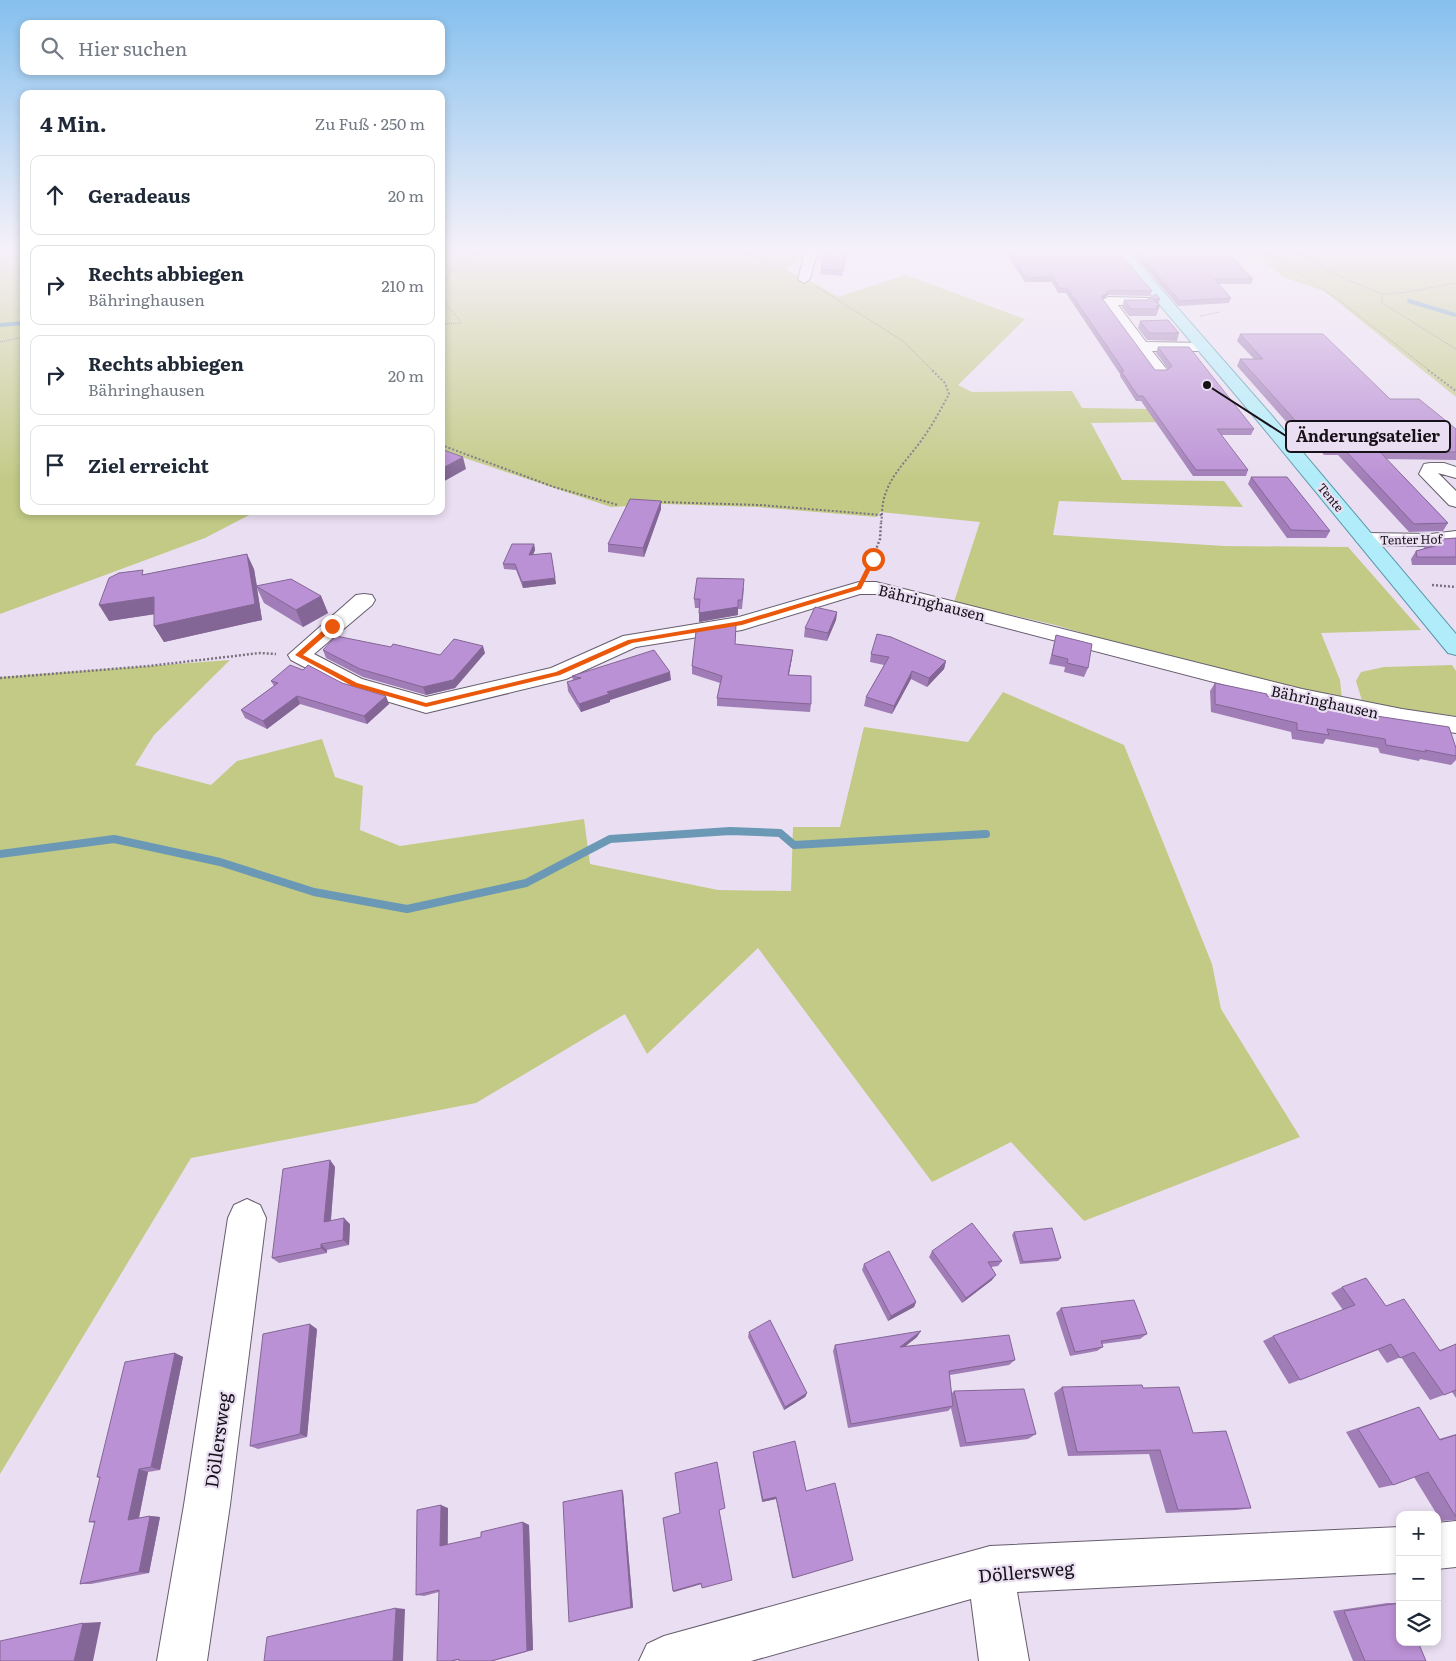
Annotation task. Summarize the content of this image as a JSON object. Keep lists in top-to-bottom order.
{
  "streets": {
    "main road": ["Tente"],
    "street": ["Tenter Hof", "Bähringhausen", "Döllersweg"]
  },
  "crossings": [
    ["Tente", "Tenter Hof"]
  ],
  "places": ["Änderungsatelier"],
  "page": {
    "search": "Hier suchen",
    "heading": ["4 Min.", "Zu Fuß · 250 m"],
    "list": [
      ["Geradeaus", "20 m"],
      ["Rechts abbiegen", "Bähringhausen", "210 m"],
      ["Rechts abbiegen", "Bähringhausen", "20 m"],
      "Ziel erreicht"
    ],
    "map_buttons": ["+", "−"]
  }
}
